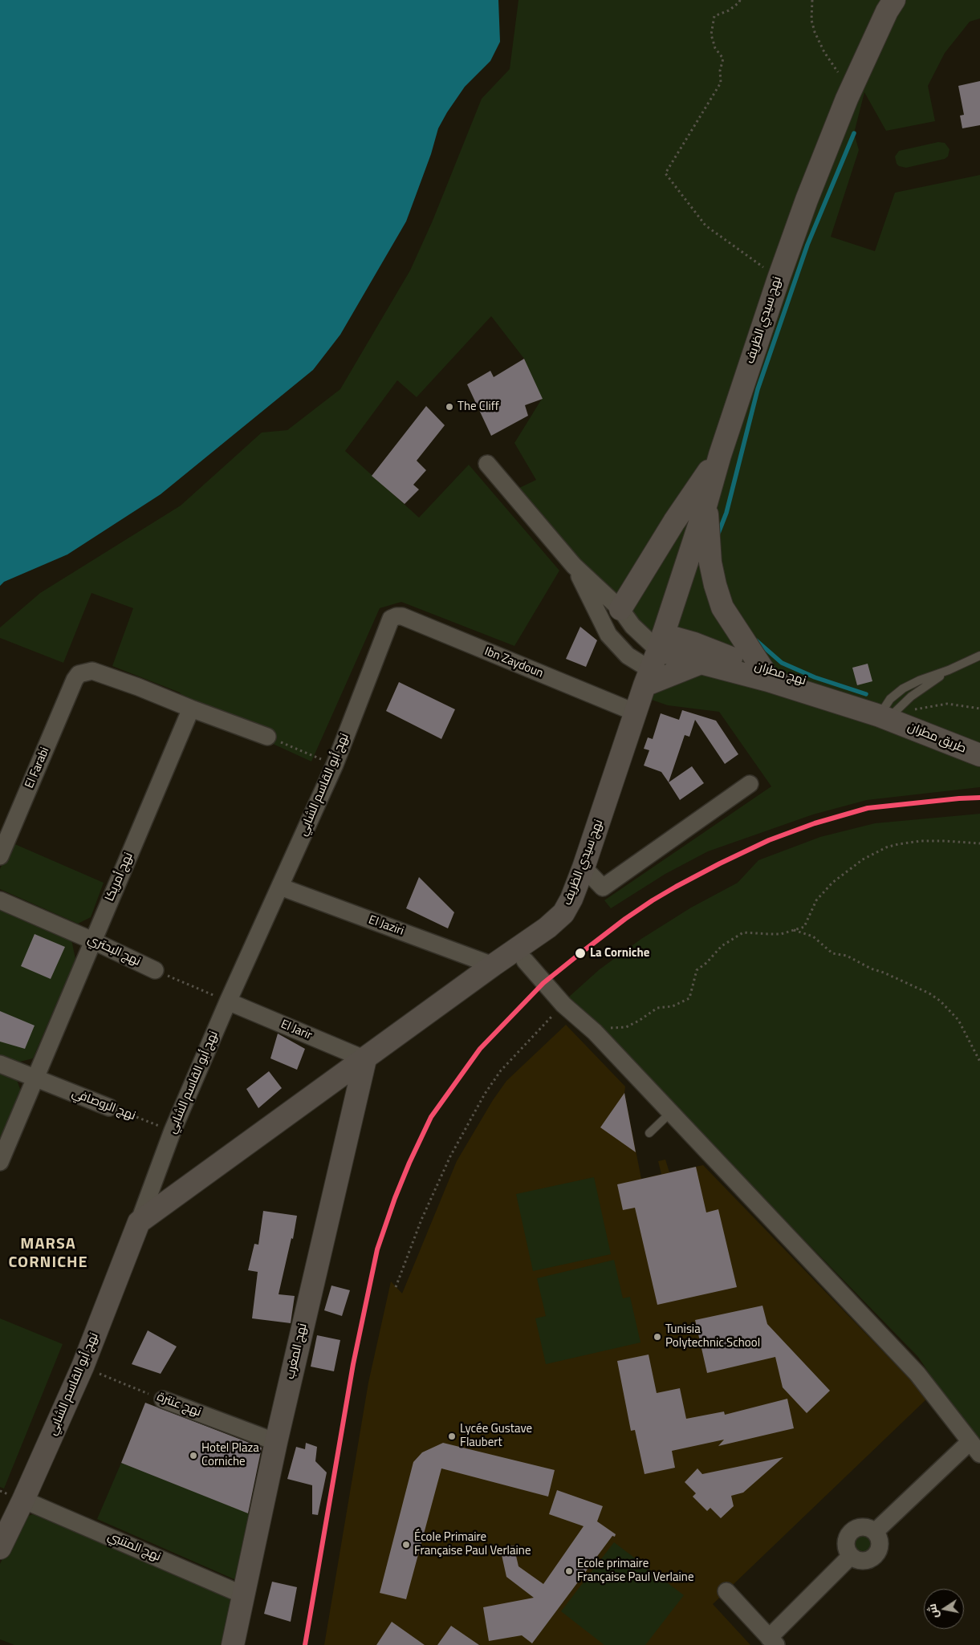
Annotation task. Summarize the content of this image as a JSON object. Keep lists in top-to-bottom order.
{
  "streets": {
    "street": [
      "نهج سيدي الظريف",
      "Ibn Zaydoun",
      "نهج مطران",
      "طريق مطران",
      "El Farabi",
      "نهج أبو القاسم الشابي",
      "نهج أمريكا",
      "El Jaziri",
      "نهج البحتري",
      "El Jarir",
      "نهج الروصافي",
      "نهج المغرب",
      "نهج عنترة",
      "نهج المتنبي"
    ]
  },
  "crossings": [
    ["نهج سيدي الظريف", "Ibn Zaydoun"],
    ["نهج سيدي الظريف", "نهج مطران"],
    ["نهج سيدي الظريف", "نهج أبو القاسم الشابي"],
    ["نهج سيدي الظريف", "El Jaziri"],
    ["نهج سيدي الظريف", "El Jarir"],
    ["نهج سيدي الظريف", "نهج المغرب"],
    ["Ibn Zaydoun", "نهج أبو القاسم الشابي"],
    ["نهج مطران", "طريق مطران"],
    ["El Farabi", "نهج أمريكا"],
    ["نهج أبو القاسم الشابي", "El Jaziri"],
    ["نهج أبو القاسم الشابي", "نهج البحتري"],
    ["نهج أبو القاسم الشابي", "El Jarir"],
    ["نهج أبو القاسم الشابي", "نهج الروصافي"],
    ["نهج أبو القاسم الشابي", "نهج عنترة"],
    ["نهج أبو القاسم الشابي", "نهج المتنبي"],
    ["نهج أمريكا", "نهج البحتري"],
    ["نهج أمريكا", "نهج الروصافي"],
    ["نهج البحتري", "El Jarir"],
    ["El Jarir", "نهج المغرب"],
    ["نهج المغرب", "نهج عنترة"],
    ["نهج المغرب", "نهج المتنبي"]
  ],
  "districts": ["MARSA CORNICHE"],
  "places": [
    "The Cliff",
    "La Corniche",
    "Tunisia Polytechnic School",
    "Lycée Gustave Flaubert",
    "Hotel Plaza Corniche",
    "École Primaire Française Paul Verlaine",
    "Ecole primaire Française Paul Verlaine"
  ],
  "north": "left"
}
